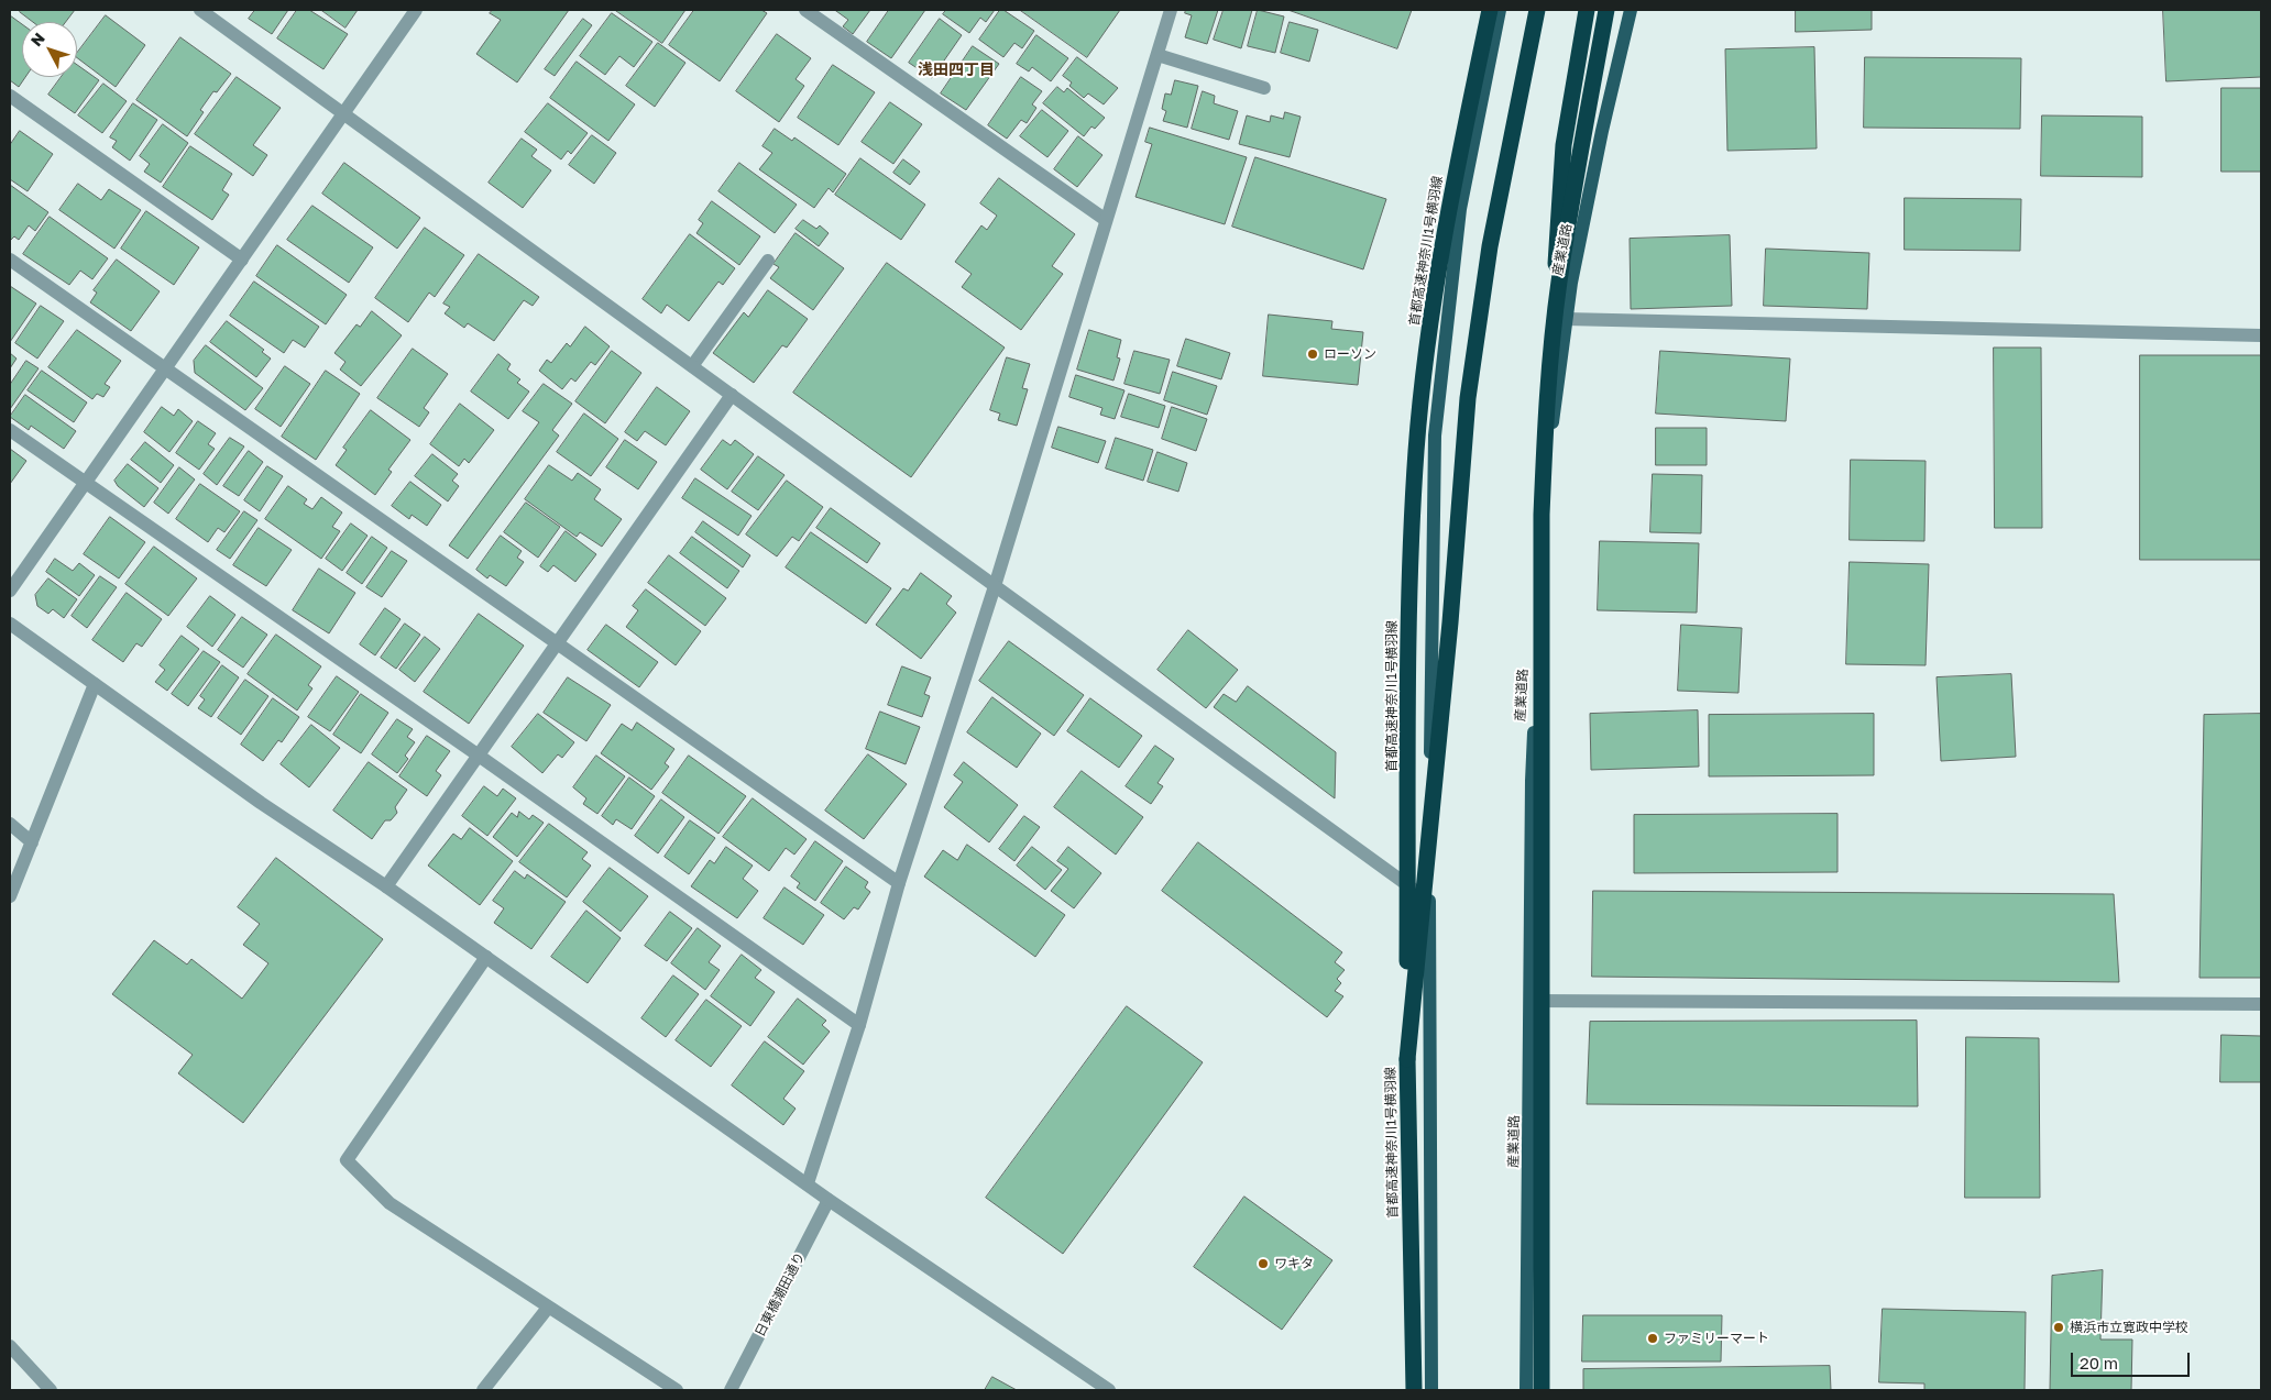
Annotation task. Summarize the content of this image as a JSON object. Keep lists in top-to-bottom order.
{
  "streets": {
    "highway": ["首都高速神奈川1号横羽線"],
    "main road": ["産業道路"],
    "street": ["日東橋潮田通り"]
  },
  "districts": ["浅田四丁目"],
  "places": [
    "ローソン",
    "ワキタ",
    "横浜市立寛政中学校",
    "ファミリーマート"
  ],
  "scale_bar": "20 m",
  "north": "top left"
}
